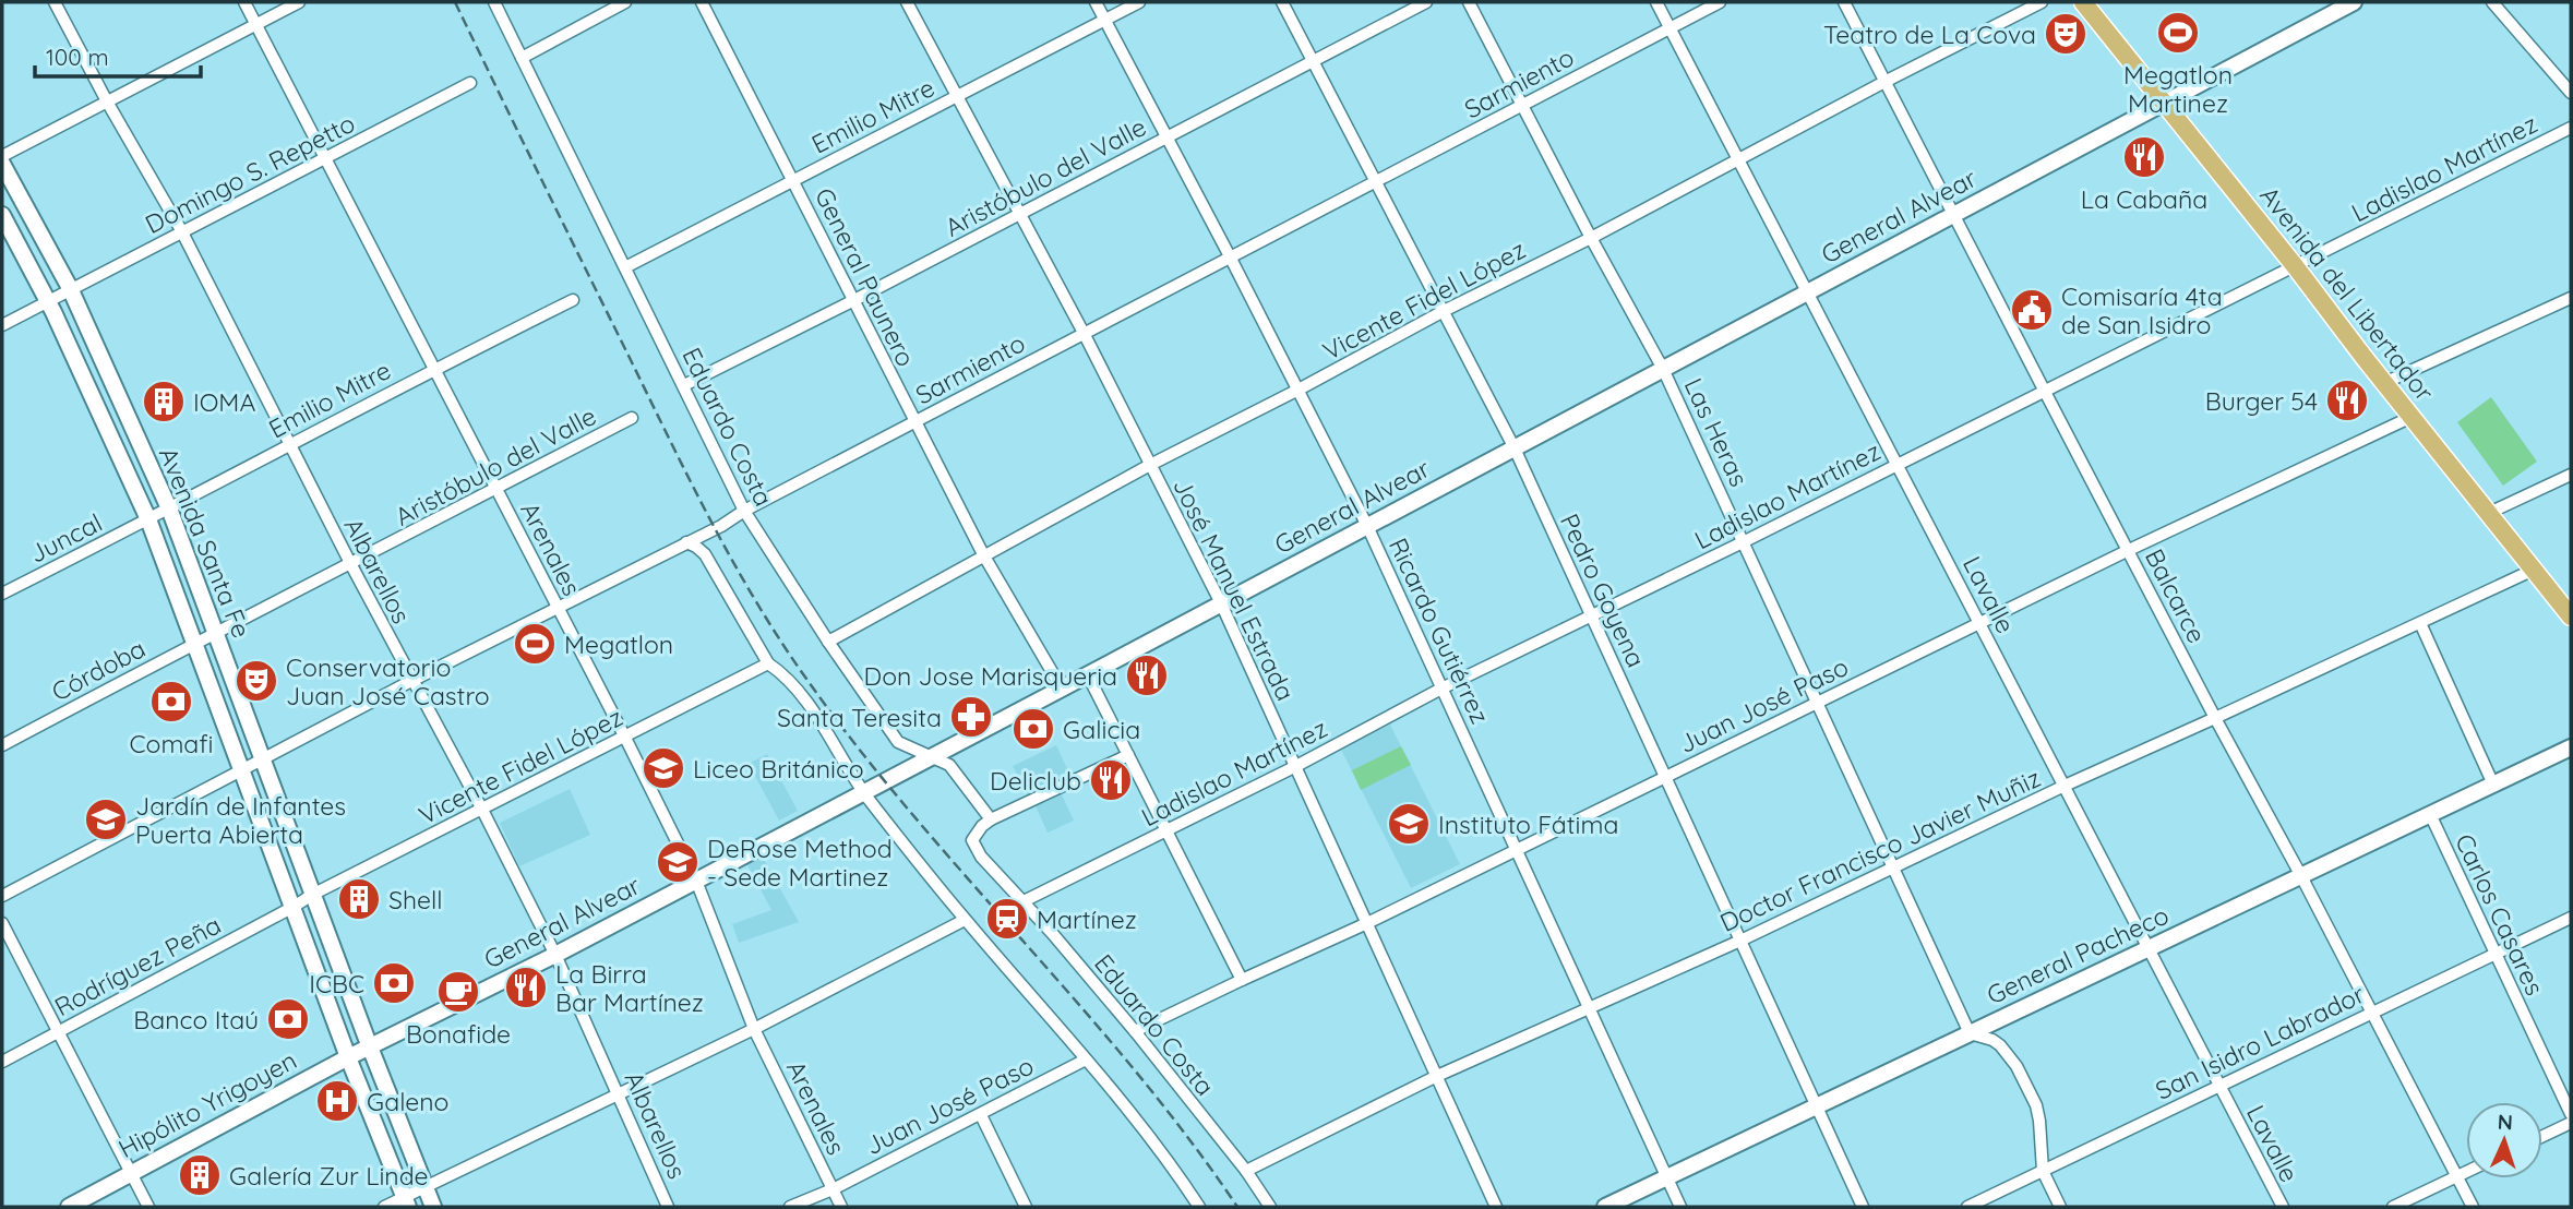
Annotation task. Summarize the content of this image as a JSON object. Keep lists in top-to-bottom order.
{
  "streets": {
    "main road": ["Avenida del Libertador"],
    "street": [
      "Sarmiento",
      "Emilio Mitre",
      "Ladislao Martínez",
      "Domingo S. Repetto",
      "Aristóbulo del Valle",
      "General Alvear",
      "General Paunero",
      "Vicente Fidel López",
      "Eduardo Costa",
      "Las Heras",
      "Juncal",
      "Avenida Santa Fe",
      "Arenales",
      "Albarellos",
      "José Manuel Estrada",
      "Pedro Goyena",
      "Lavalle",
      "Balcarce",
      "Ricardo Gutiérrez",
      "Córdoba",
      "Juan José Paso",
      "Doctor Francisco Javier Muñiz",
      "Carlos Casares",
      "General Pacheco",
      "Rodríguez Peña",
      "San Isidro Labrador",
      "Hipólito Yrigoyen"
    ]
  },
  "crossings": [
    ["Sarmiento", "General Paunero"],
    ["Sarmiento", "Eduardo Costa"],
    ["Sarmiento", "Las Heras"],
    ["Sarmiento", "Avenida Santa Fe"],
    ["Sarmiento", "Arenales"],
    ["Sarmiento", "Albarellos"],
    ["Sarmiento", "José Manuel Estrada"],
    ["Sarmiento", "Pedro Goyena"],
    ["Sarmiento", "Lavalle"],
    ["Sarmiento", "Ricardo Gutiérrez"],
    ["Emilio Mitre", "General Paunero"],
    ["Emilio Mitre", "Eduardo Costa"],
    ["Emilio Mitre", "Juncal"],
    ["Emilio Mitre", "Avenida Santa Fe"],
    ["Emilio Mitre", "Arenales"],
    ["Emilio Mitre", "Albarellos"],
    ["Emilio Mitre", "José Manuel Estrada"],
    ["Emilio Mitre", "Ricardo Gutiérrez"],
    ["Ladislao Martínez", "Avenida del Libertador"],
    ["Ladislao Martínez", "Eduardo Costa"],
    ["Ladislao Martínez", "Las Heras"],
    ["Ladislao Martínez", "José Manuel Estrada"],
    ["Ladislao Martínez", "Pedro Goyena"],
    ["Ladislao Martínez", "Lavalle"],
    ["Ladislao Martínez", "Balcarce"],
    ["Ladislao Martínez", "Ricardo Gutiérrez"],
    ["Domingo S. Repetto", "Avenida Santa Fe"],
    ["Domingo S. Repetto", "Arenales"],
    ["Domingo S. Repetto", "Albarellos"],
    ["Aristóbulo del Valle", "General Paunero"],
    ["Aristóbulo del Valle", "Eduardo Costa"],
    ["Aristóbulo del Valle", "Avenida Santa Fe"],
    ["Aristóbulo del Valle", "Arenales"],
    ["Aristóbulo del Valle", "Albarellos"],
    ["Aristóbulo del Valle", "José Manuel Estrada"],
    ["Aristóbulo del Valle", "Pedro Goyena"],
    ["Aristóbulo del Valle", "Ricardo Gutiérrez"],
    ["Aristóbulo del Valle", "Córdoba"],
    ["General Alvear", "General Paunero"],
    ["General Alvear", "Avenida del Libertador"],
    ["General Alvear", "Eduardo Costa"],
    ["General Alvear", "Las Heras"],
    ["General Alvear", "Avenida Santa Fe"],
    ["General Alvear", "Arenales"],
    ["General Alvear", "Albarellos"],
    ["General Alvear", "José Manuel Estrada"],
    ["General Alvear", "Pedro Goyena"],
    ["General Alvear", "Lavalle"],
    ["General Alvear", "Balcarce"],
    ["General Alvear", "Ricardo Gutiérrez"],
    ["General Alvear", "Hipólito Yrigoyen"],
    ["General Paunero", "Vicente Fidel López"],
    ["Avenida del Libertador", "Juan José Paso"],
    ["Avenida del Libertador", "Doctor Francisco Javier Muñiz"],
    ["Vicente Fidel López", "Eduardo Costa"],
    ["Vicente Fidel López", "Las Heras"],
    ["Vicente Fidel López", "Avenida Santa Fe"],
    ["Vicente Fidel López", "Arenales"],
    ["Vicente Fidel López", "Albarellos"],
    ["Vicente Fidel López", "José Manuel Estrada"],
    ["Vicente Fidel López", "Pedro Goyena"],
    ["Vicente Fidel López", "Lavalle"],
    ["Vicente Fidel López", "Balcarce"],
    ["Vicente Fidel López", "Ricardo Gutiérrez"],
    ["Vicente Fidel López", "Rodríguez Peña"],
    ["Eduardo Costa", "Juan José Paso"],
    ["Eduardo Costa", "Doctor Francisco Javier Muñiz"],
    ["Las Heras", "Juan José Paso"],
    ["Las Heras", "Doctor Francisco Javier Muñiz"],
    ["Las Heras", "General Pacheco"],
    ["Juncal", "Avenida Santa Fe"],
    ["Avenida Santa Fe", "Córdoba"],
    ["Avenida Santa Fe", "Rodríguez Peña"],
    ["Avenida Santa Fe", "Hipólito Yrigoyen"],
    ["Arenales", "Juan José Paso"],
    ["José Manuel Estrada", "Juan José Paso"],
    ["José Manuel Estrada", "Doctor Francisco Javier Muñiz"],
    ["Pedro Goyena", "Juan José Paso"],
    ["Pedro Goyena", "Doctor Francisco Javier Muñiz"],
    ["Pedro Goyena", "General Pacheco"],
    ["Lavalle", "Juan José Paso"],
    ["Lavalle", "Doctor Francisco Javier Muñiz"],
    ["Lavalle", "General Pacheco"],
    ["Lavalle", "San Isidro Labrador"],
    ["Balcarce", "Juan José Paso"],
    ["Balcarce", "Doctor Francisco Javier Muñiz"],
    ["Balcarce", "General Pacheco"],
    ["Balcarce", "San Isidro Labrador"],
    ["Ricardo Gutiérrez", "Juan José Paso"],
    ["Ricardo Gutiérrez", "Doctor Francisco Javier Muñiz"],
    ["Ricardo Gutiérrez", "General Pacheco"],
    ["Carlos Casares", "General Pacheco"],
    ["Carlos Casares", "San Isidro Labrador"]
  ],
  "places": {
    "sports": ["Megatlon Martinez", "Megatlon"],
    "theatre": ["Teatro de La Cova", "Conservatorio Juan José Castro"],
    "restaurant": [
      "La Cabaña",
      "Burger 54",
      "Don Jose Marisqueria",
      "Deliclub",
      "La Birra Bar Martínez"
    ],
    "public building": ["Comisaría 4ta de San Isidro"],
    "building": ["IOMA", "Shell", "Galería Zur Linde"],
    "bank": [
      "Comafi",
      "Galicia",
      "ICBC",
      "Banco Itaú"
    ],
    "pharmacy": ["Santa Teresita"],
    "school or university": [
      "Liceo Británico",
      "Jardín de Infantes Puerta Abierta",
      "Instituto Fátima",
      "DeRose Method - Sede Martinez"
    ],
    "station": ["Martínez"],
    "cafe": ["Bonafide"],
    "hospital": ["Galeno"]
  },
  "scale_bar": "100 m",
  "north": "top"
}
